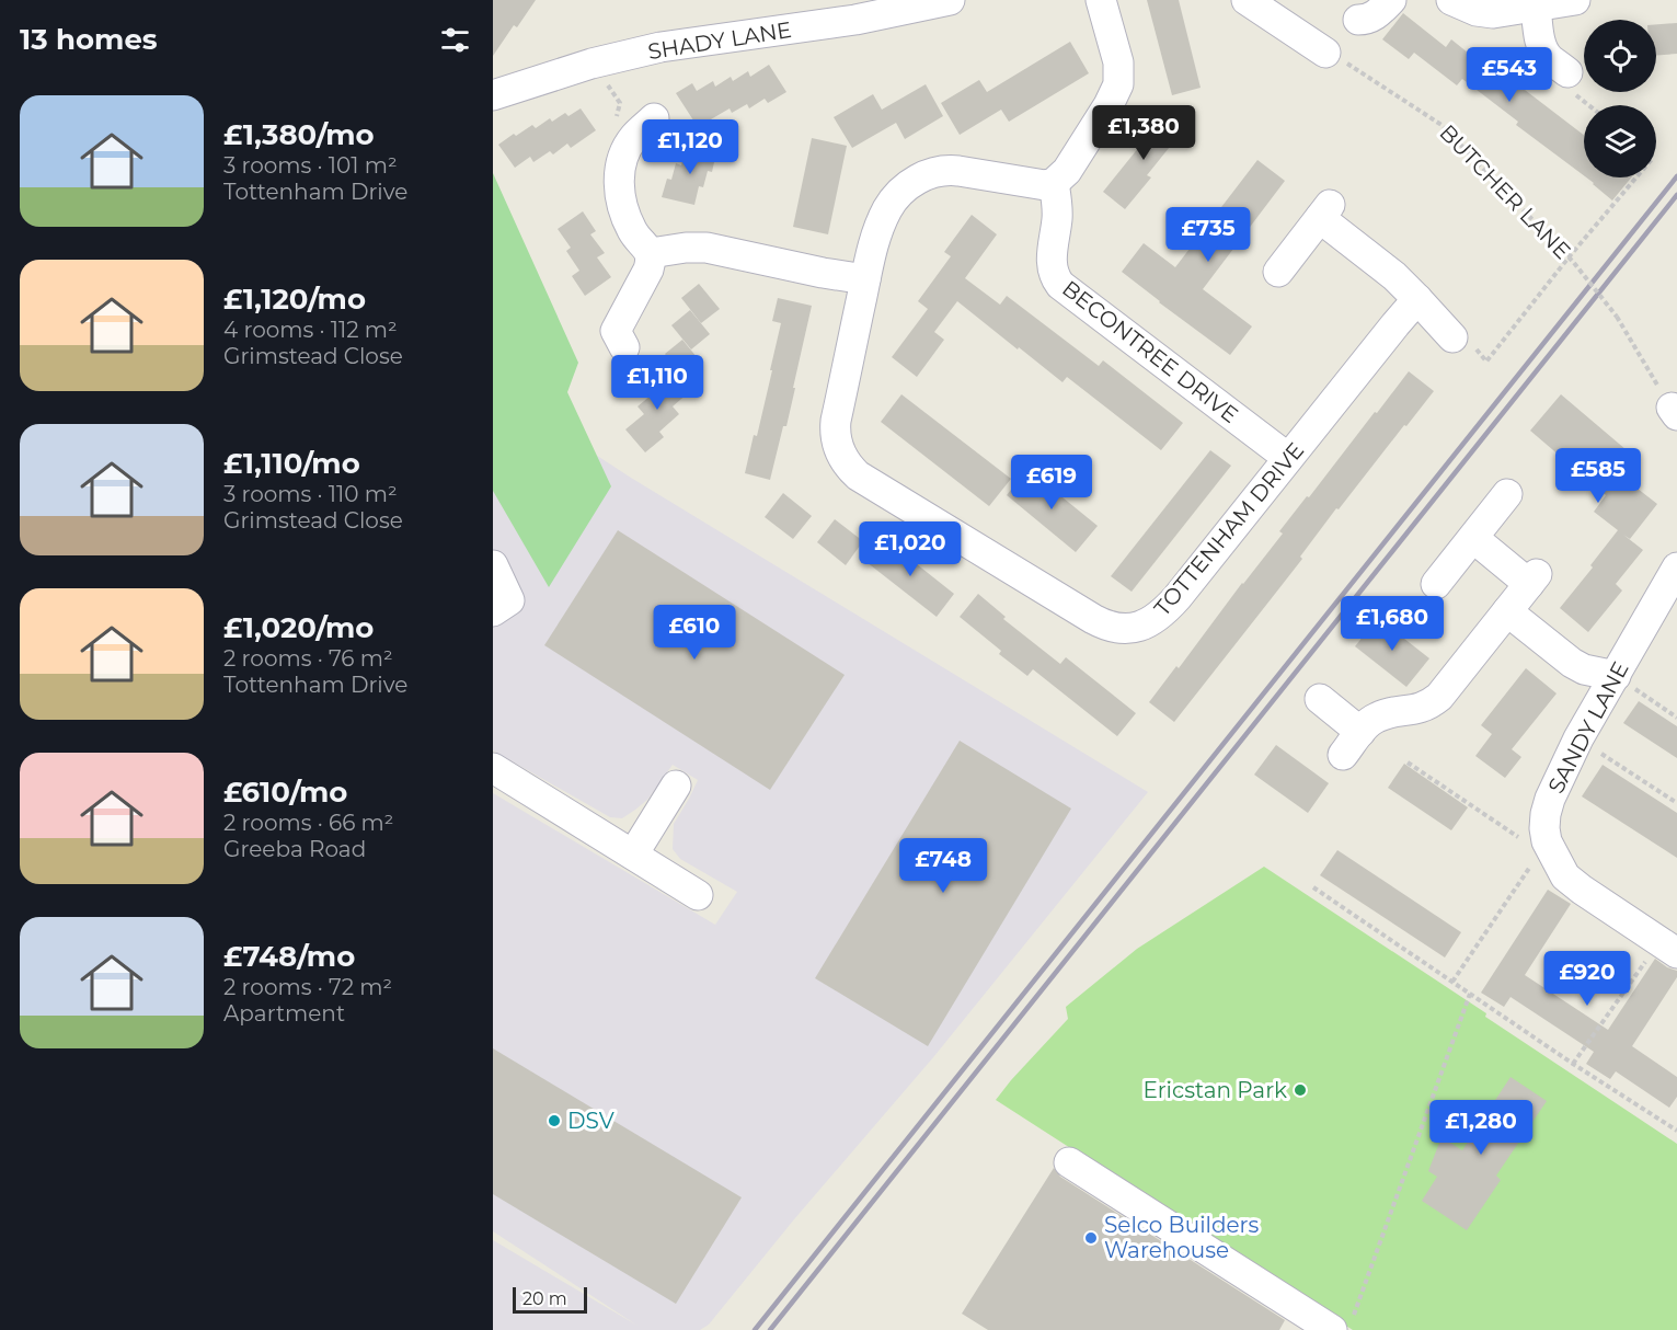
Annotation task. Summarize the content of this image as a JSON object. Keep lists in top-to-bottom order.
{
  "streets": {
    "street": [
      "SHADY LANE",
      "BECONTREE DRIVE",
      "TOTTENHAM DRIVE",
      "SANDY LANE"
    ],
    "path": ["BUTCHER LANE"]
  },
  "crossings": [
    ["BECONTREE DRIVE", "TOTTENHAM DRIVE"]
  ],
  "places": ["Ericstan Park", "DSV", "Selco Builders Warehouse"],
  "scale_bar": "20 m",
  "page": {
    "heading": "13 homes",
    "price": [
      "£543",
      "£1,380",
      "£1,120",
      "£735",
      "£1,110",
      "£585",
      "£619",
      "£1,020",
      "£1,680",
      "£610",
      "£748",
      "£920",
      "£1,280"
    ],
    "list": [
      {
        "name": "£1,380/mo",
        "note": "3 rooms · 101 m² · Tottenham Drive"
      },
      {
        "name": "£1,120/mo",
        "note": "4 rooms · 112 m² · Grimstead Close"
      },
      {
        "name": "£1,110/mo",
        "note": "3 rooms · 110 m² · Grimstead Close"
      },
      {
        "name": "£1,020/mo",
        "note": "2 rooms · 76 m² · Tottenham Drive"
      },
      {
        "name": "£610/mo",
        "note": "2 rooms · 66 m² · Greeba Road"
      },
      {
        "name": "£748/mo",
        "note": "2 rooms · 72 m² · Apartment"
      }
    ],
    "scale": "20 m"
  }
}
